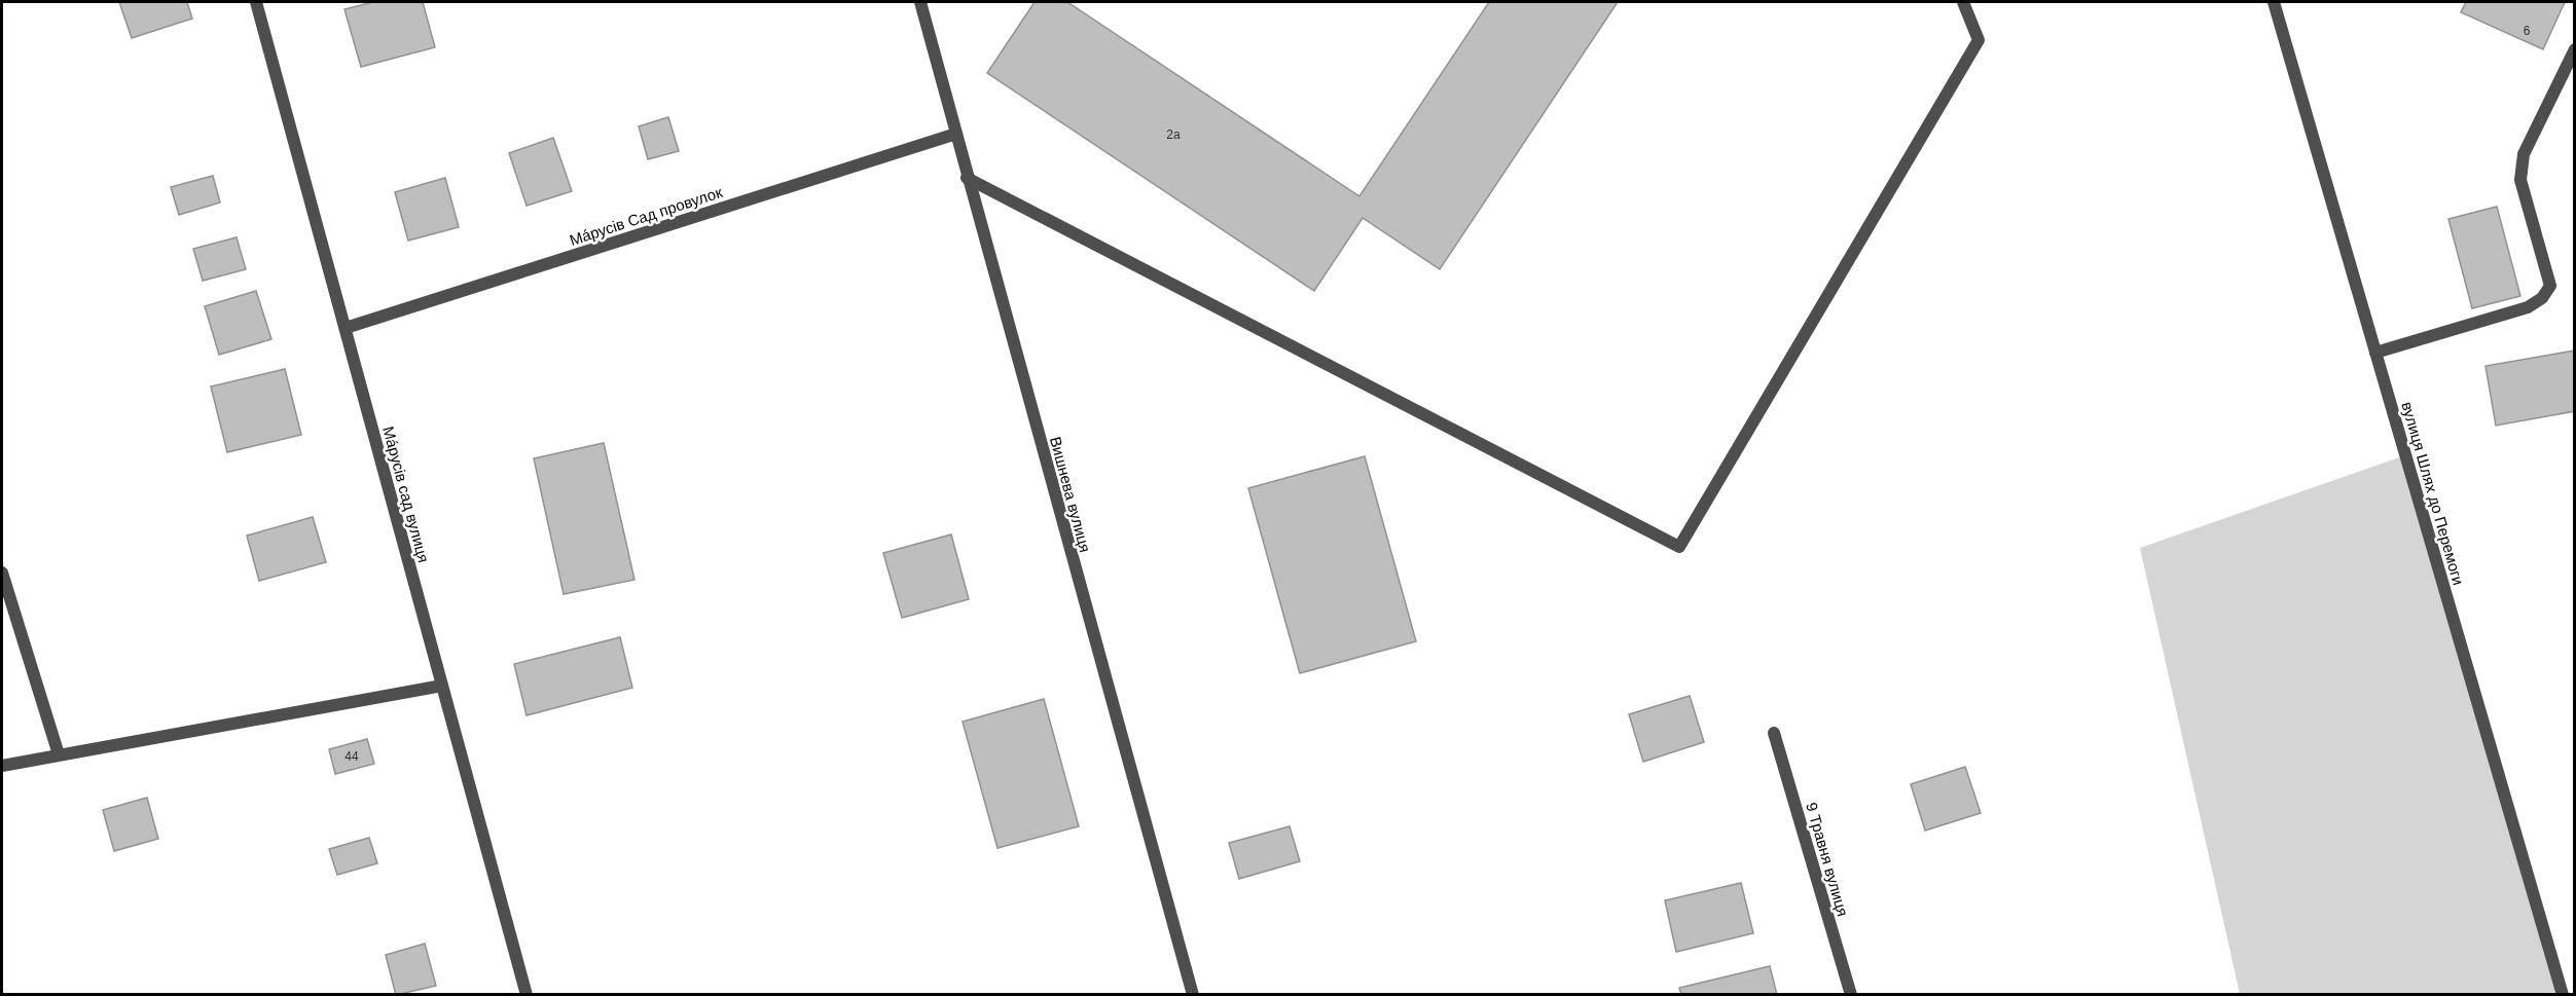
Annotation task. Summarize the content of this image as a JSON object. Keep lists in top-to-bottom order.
{
  "streets": {
    "street": [
      "Мáрусів Сад провулок",
      "вулиця Шлях до Перемоги",
      "Мáрусів сад вулиця",
      "Вишнева вулиця",
      "9 Травня вулиця"
    ]
  },
  "crossings": [
    ["Мáрусів Сад провулок", "Мáрусів сад вулиця"],
    ["Мáрусів Сад провулок", "Вишнева вулиця"]
  ],
  "house_numbers": ["6", "2а", "44"]
}
